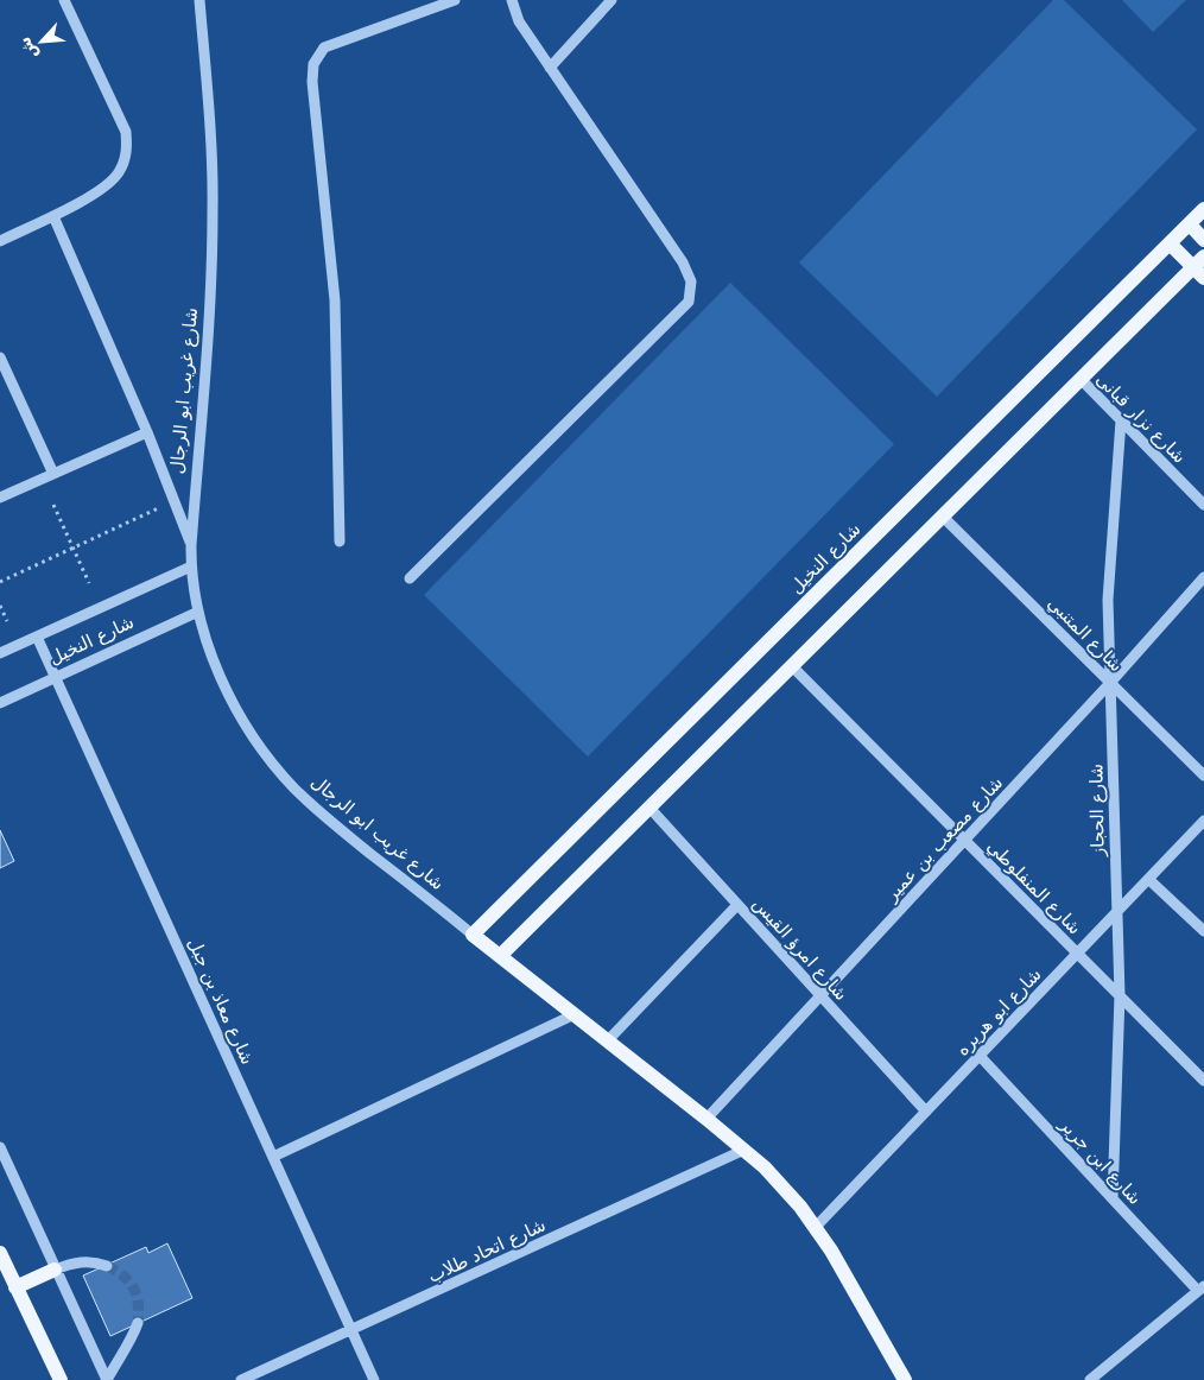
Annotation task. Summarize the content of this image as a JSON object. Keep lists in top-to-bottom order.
{
  "streets": {
    "main road": ["شارع غريب ابو الرجال", "شارع النخيل"],
    "street": [
      "شارع نزار قبانى",
      "شارع المتنبي",
      "شارع الحجاز",
      "شارع مصعب بن عمير",
      "شارع المنفلوطي",
      "شارع امرؤ القيس",
      "شارع معاذ بن جبل",
      "شارع ابو هريره",
      "شارع ابن جرير",
      "شارع اتحاد طلاب"
    ]
  },
  "crossings": [
    ["شارع غريب ابو الرجال", "شارع النخيل"],
    ["شارع غريب ابو الرجال", "شارع مصعب بن عمير"],
    ["شارع غريب ابو الرجال", "شارع ابو هريره"],
    ["شارع غريب ابو الرجال", "شارع اتحاد طلاب"],
    ["شارع نزار قبانى", "شارع الحجاز"],
    ["شارع النخيل", "شارع معاذ بن جبل"],
    ["شارع المتنبي", "شارع الحجاز"],
    ["شارع المتنبي", "شارع مصعب بن عمير"],
    ["شارع الحجاز", "شارع مصعب بن عمير"],
    ["شارع الحجاز", "شارع المنفلوطي"],
    ["شارع الحجاز", "شارع ابو هريره"],
    ["شارع الحجاز", "شارع ابن جرير"],
    ["شارع مصعب بن عمير", "شارع المنفلوطي"],
    ["شارع مصعب بن عمير", "شارع امرؤ القيس"],
    ["شارع المنفلوطي", "شارع ابو هريره"],
    ["شارع امرؤ القيس", "شارع ابو هريره"],
    ["شارع معاذ بن جبل", "شارع اتحاد طلاب"],
    ["شارع ابو هريره", "شارع ابن جرير"]
  ],
  "north": "bottom left"
}
